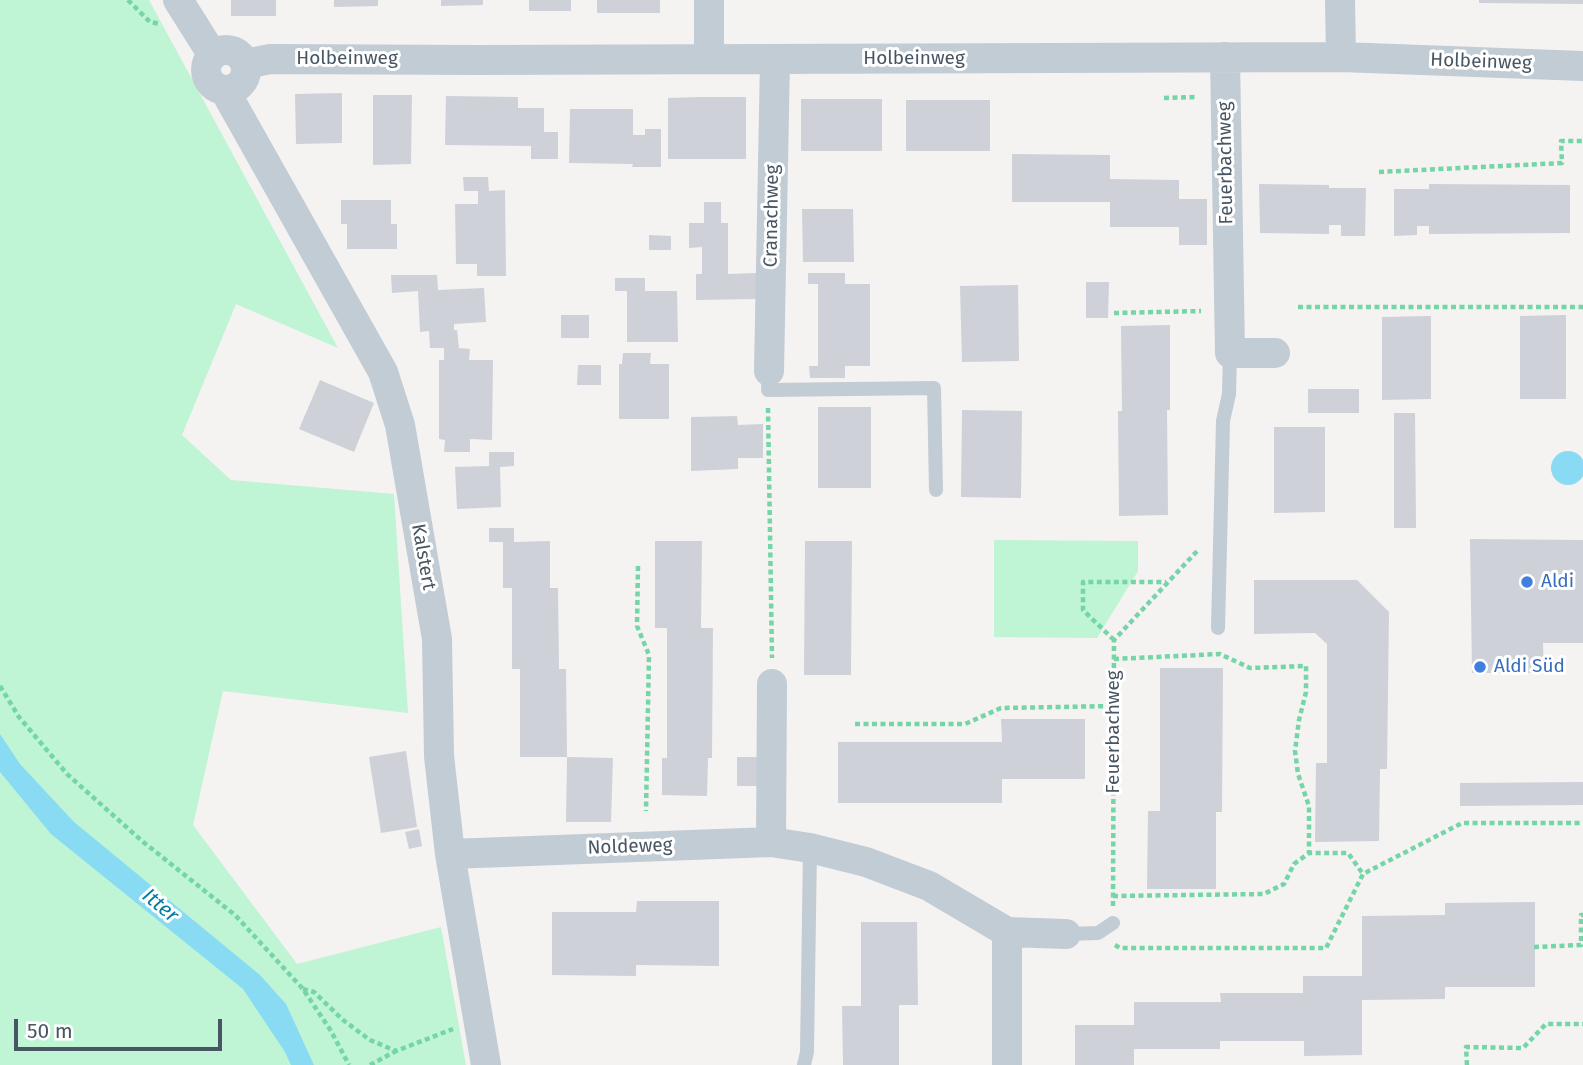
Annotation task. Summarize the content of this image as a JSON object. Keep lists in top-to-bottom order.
{
  "streets": {
    "street": [
      "Holbeinweg",
      "Feuerbachweg",
      "Cranachweg",
      "Kalstert",
      "Noldeweg"
    ]
  },
  "crossings": [
    ["Holbeinweg", "Feuerbachweg"],
    ["Holbeinweg", "Cranachweg"],
    ["Holbeinweg", "Kalstert"],
    ["Kalstert", "Noldeweg"]
  ],
  "water": ["Itter"],
  "places": ["Aldi", "Aldi Süd"],
  "scale_bar": "50 m"
}
